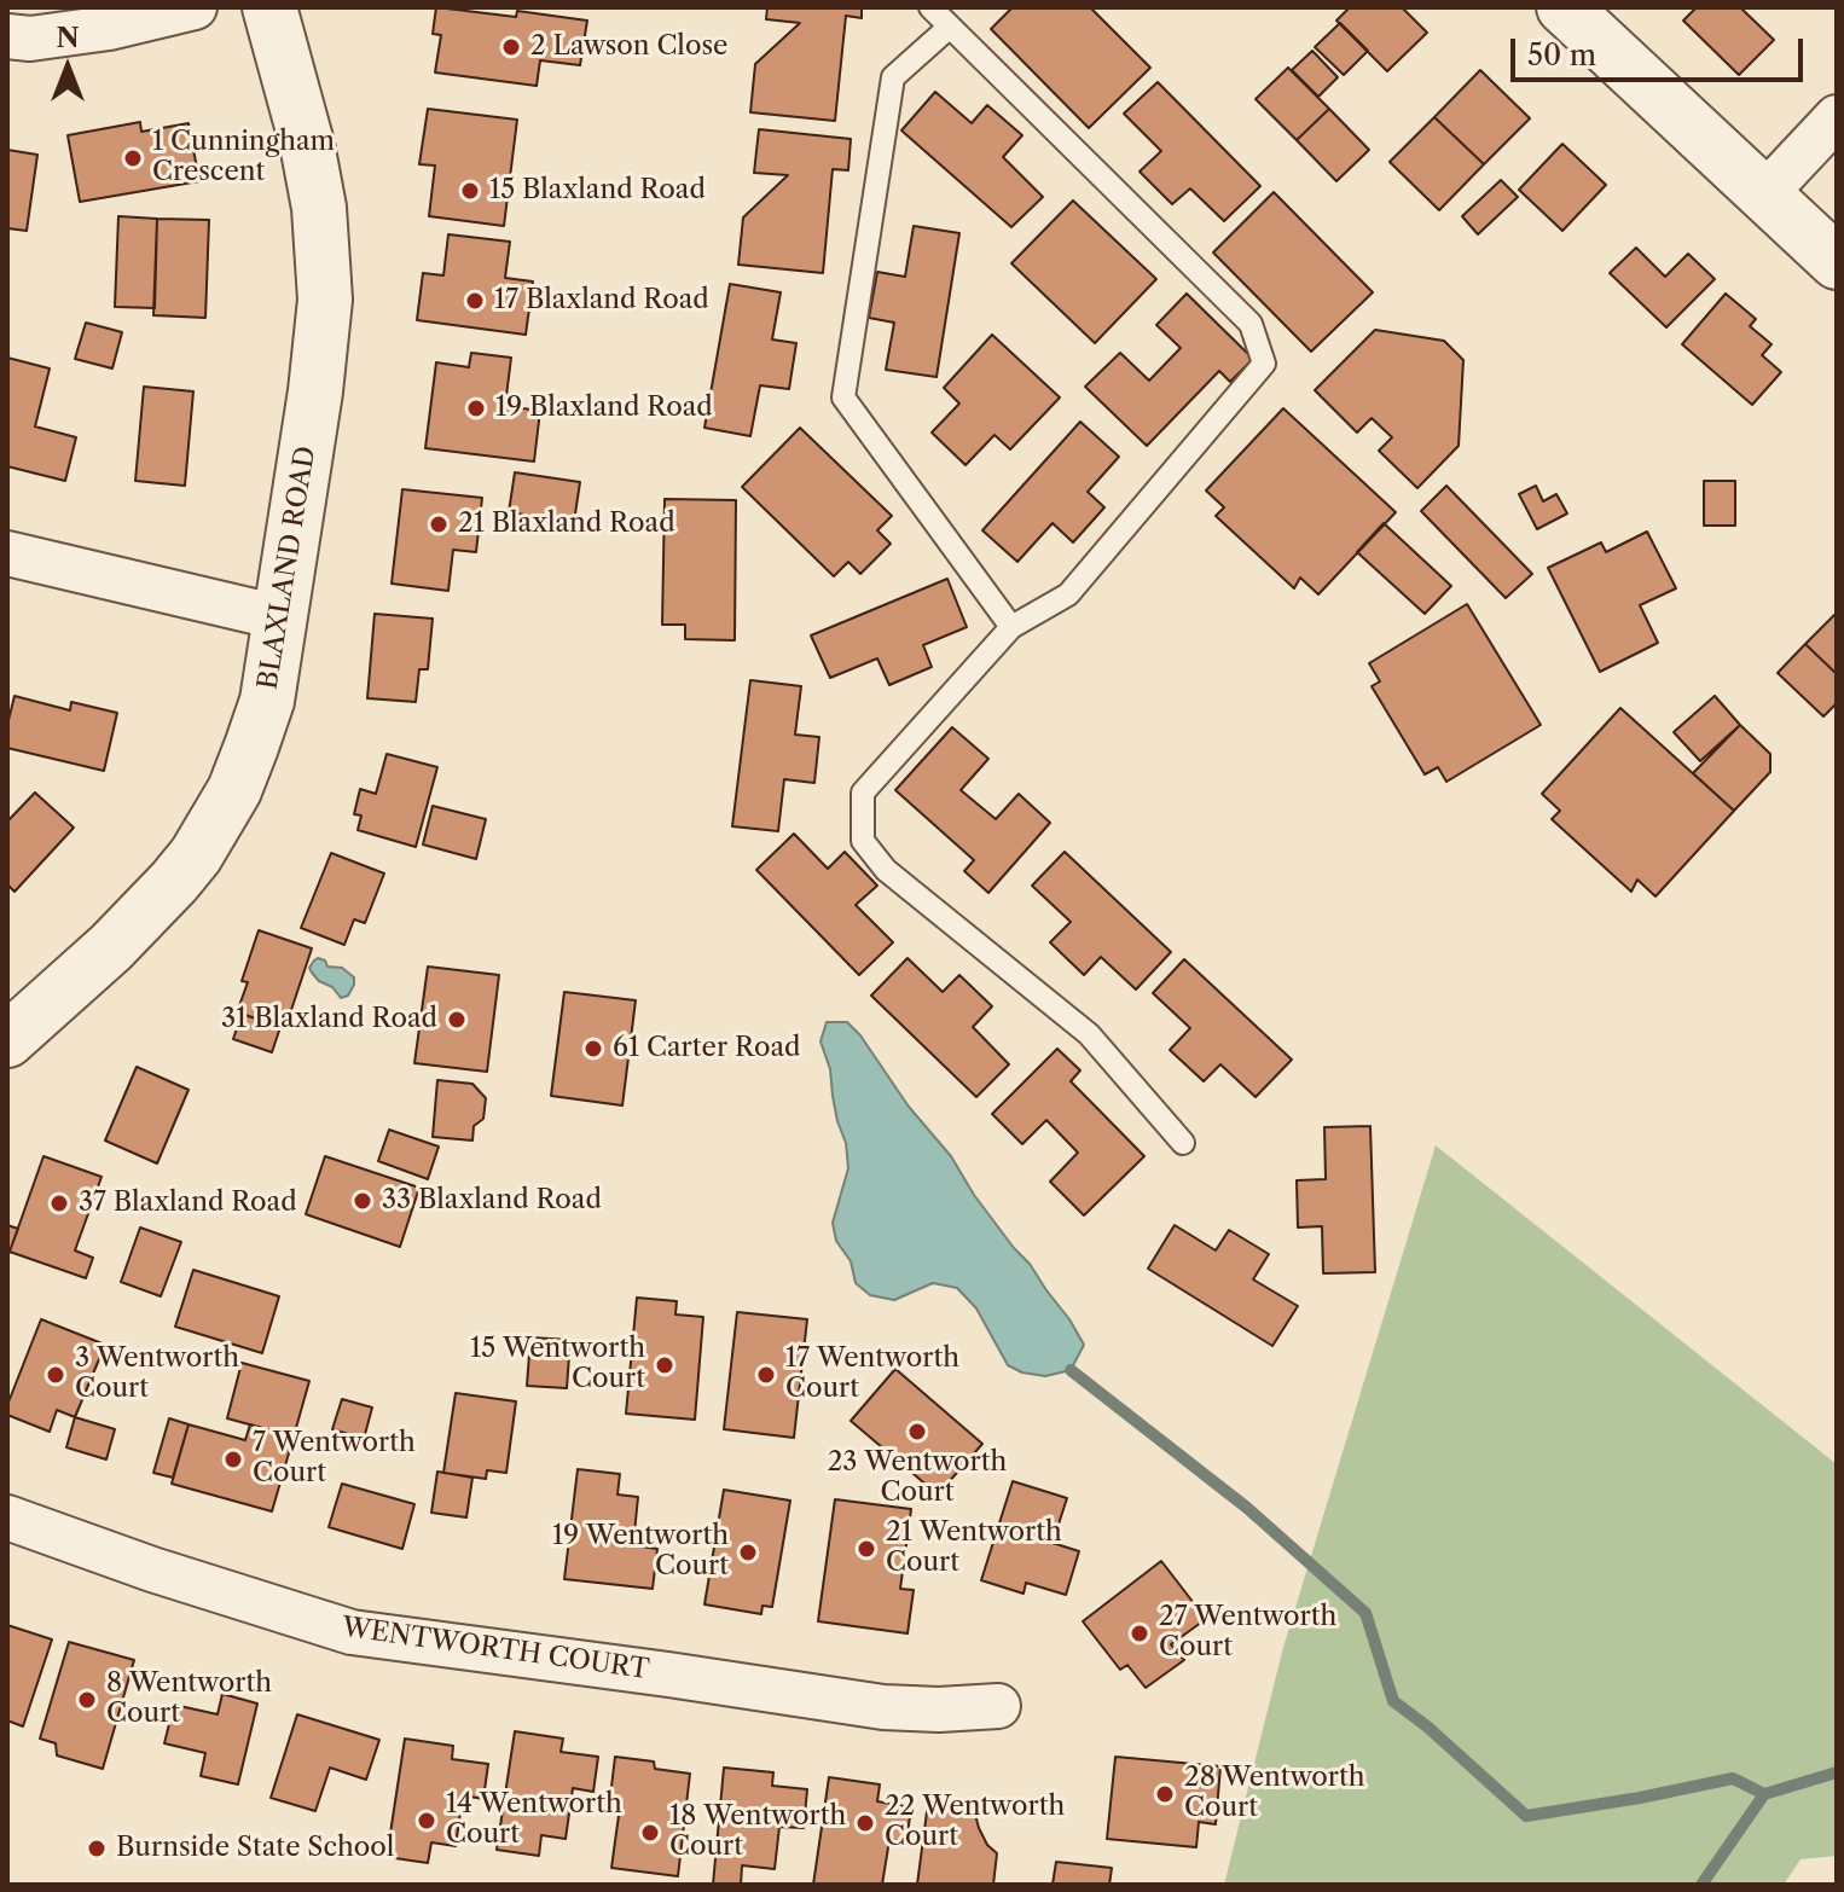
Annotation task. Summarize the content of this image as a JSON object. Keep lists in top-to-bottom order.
{
  "streets": {
    "street": ["BLAXLAND ROAD", "WENTWORTH COURT"]
  },
  "places": [
    "2 Lawson Close",
    "1 Cunningham Crescent",
    "15 Blaxland Road",
    "17 Blaxland Road",
    "19 Blaxland Road",
    "21 Blaxland Road",
    "31 Blaxland Road",
    "61 Carter Road",
    "33 Blaxland Road",
    "37 Blaxland Road",
    "15 Wentworth Court",
    "3 Wentworth Court",
    "17 Wentworth Court",
    "23 Wentworth Court",
    "7 Wentworth Court",
    "21 Wentworth Court",
    "19 Wentworth Court",
    "27 Wentworth Court",
    "8 Wentworth Court",
    "28 Wentworth Court",
    "14 Wentworth Court",
    "22 Wentworth Court",
    "18 Wentworth Court",
    "Burnside State School"
  ],
  "scale_bar": "50 m",
  "north": "top"
}
